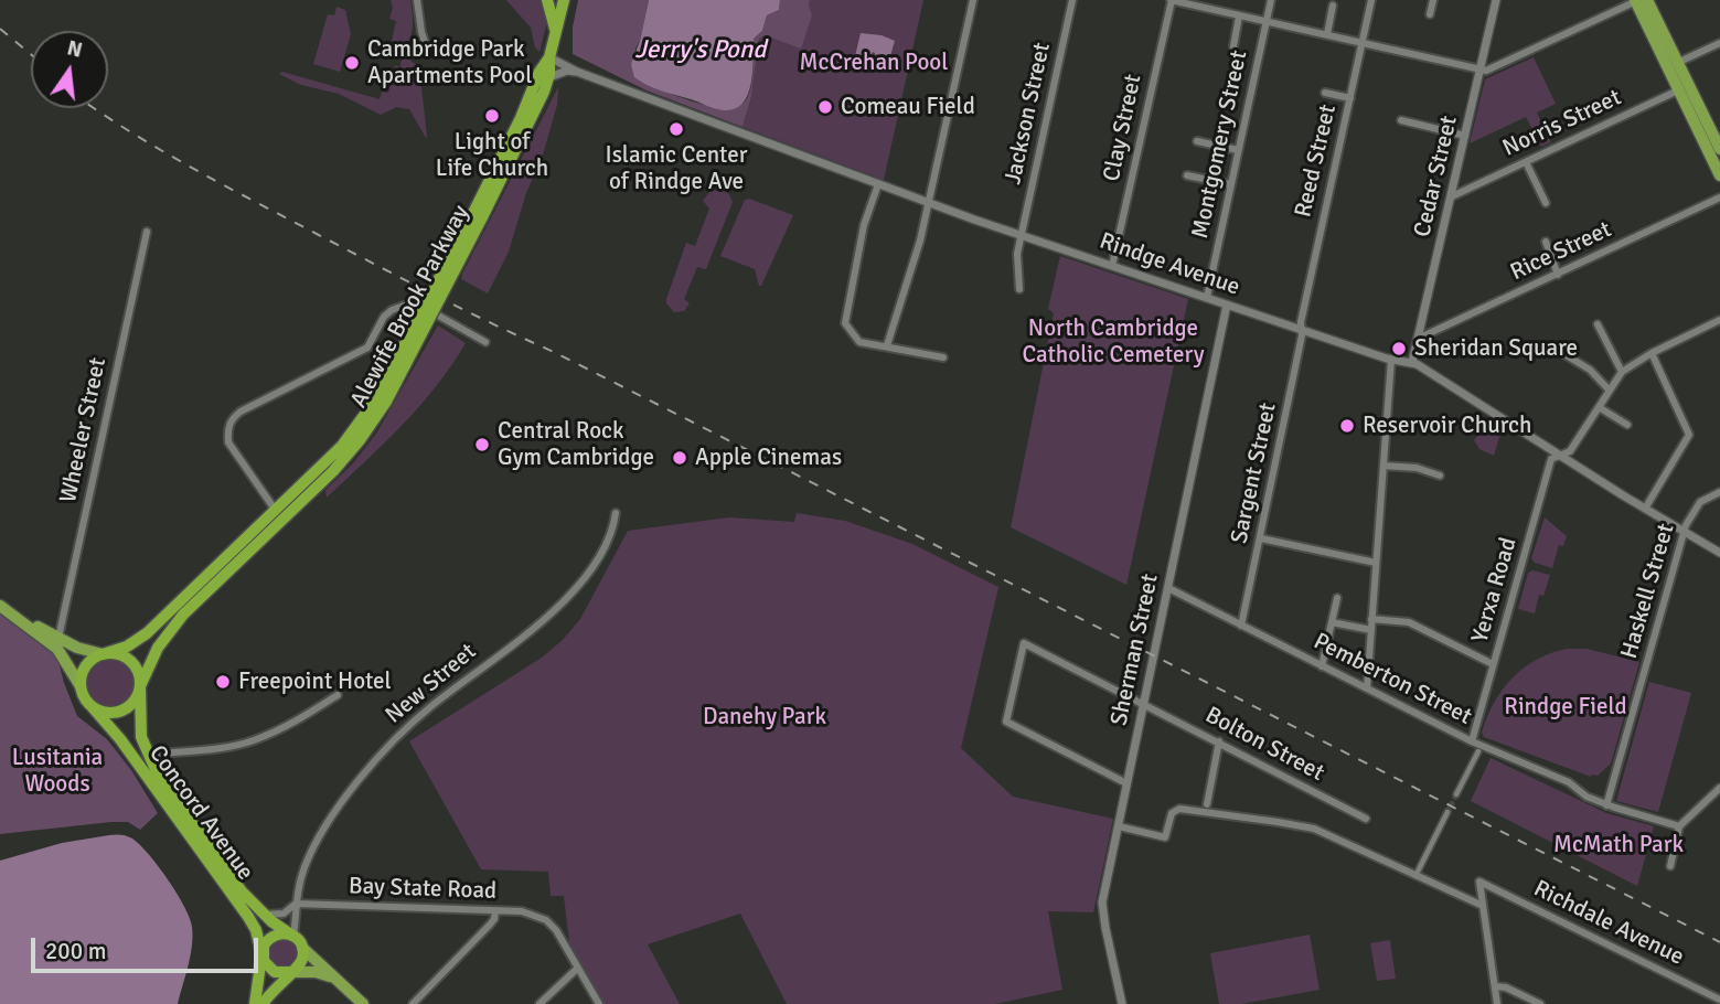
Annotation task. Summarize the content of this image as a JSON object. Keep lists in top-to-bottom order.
{
  "streets": {
    "highway": ["Alewife Brook Parkway", "Concord Avenue"],
    "street": [
      "Jackson Street",
      "Norris Street",
      "Clay Street",
      "Montgomery Street",
      "Reed Street",
      "Cedar Street",
      "Rice Street",
      "Rindge Avenue",
      "Wheeler Street",
      "Sargent Street",
      "Yerxa Road",
      "Haskell Street",
      "Sherman Street",
      "Pemberton Street",
      "New Street",
      "Bolton Street",
      "Bay State Road",
      "Richdale Avenue"
    ]
  },
  "crossings": [
    ["Jackson Street", "Rindge Avenue"],
    ["Norris Street", "Cedar Street"],
    ["Clay Street", "Rindge Avenue"],
    ["Montgomery Street", "Rindge Avenue"],
    ["Reed Street", "Rindge Avenue"],
    ["Reed Street", "Sargent Street"],
    ["Cedar Street", "Rice Street"],
    ["Cedar Street", "Rindge Avenue"],
    ["Rindge Avenue", "Alewife Brook Parkway"],
    ["Rindge Avenue", "Sargent Street"],
    ["Rindge Avenue", "Yerxa Road"],
    ["Rindge Avenue", "Haskell Street"],
    ["Rindge Avenue", "Sherman Street"],
    ["Alewife Brook Parkway", "Concord Avenue"],
    ["Sargent Street", "Pemberton Street"],
    ["Yerxa Road", "Pemberton Street"],
    ["Haskell Street", "Pemberton Street"],
    ["Sherman Street", "Pemberton Street"],
    ["Sherman Street", "Bolton Street"],
    ["New Street", "Concord Avenue"],
    ["New Street", "Bay State Road"]
  ],
  "water": ["Jerry's Pond"],
  "parks": [
    "McCrehan Pool",
    "North Cambridge Catholic Cemetery",
    "Rindge Field",
    "Danehy Park",
    "Lusitania Woods",
    "McMath Park"
  ],
  "places": [
    "Cambridge Park Apartments Pool",
    "Comeau Field",
    "Light of Life Church",
    "Islamic Center of Rindge Ave",
    "Sheridan Square",
    "Reservoir Church",
    "Central Rock Gym Cambridge",
    "Apple Cinemas",
    "Freepoint Hotel"
  ],
  "scale_bar": "200 m",
  "north": "top"
}
